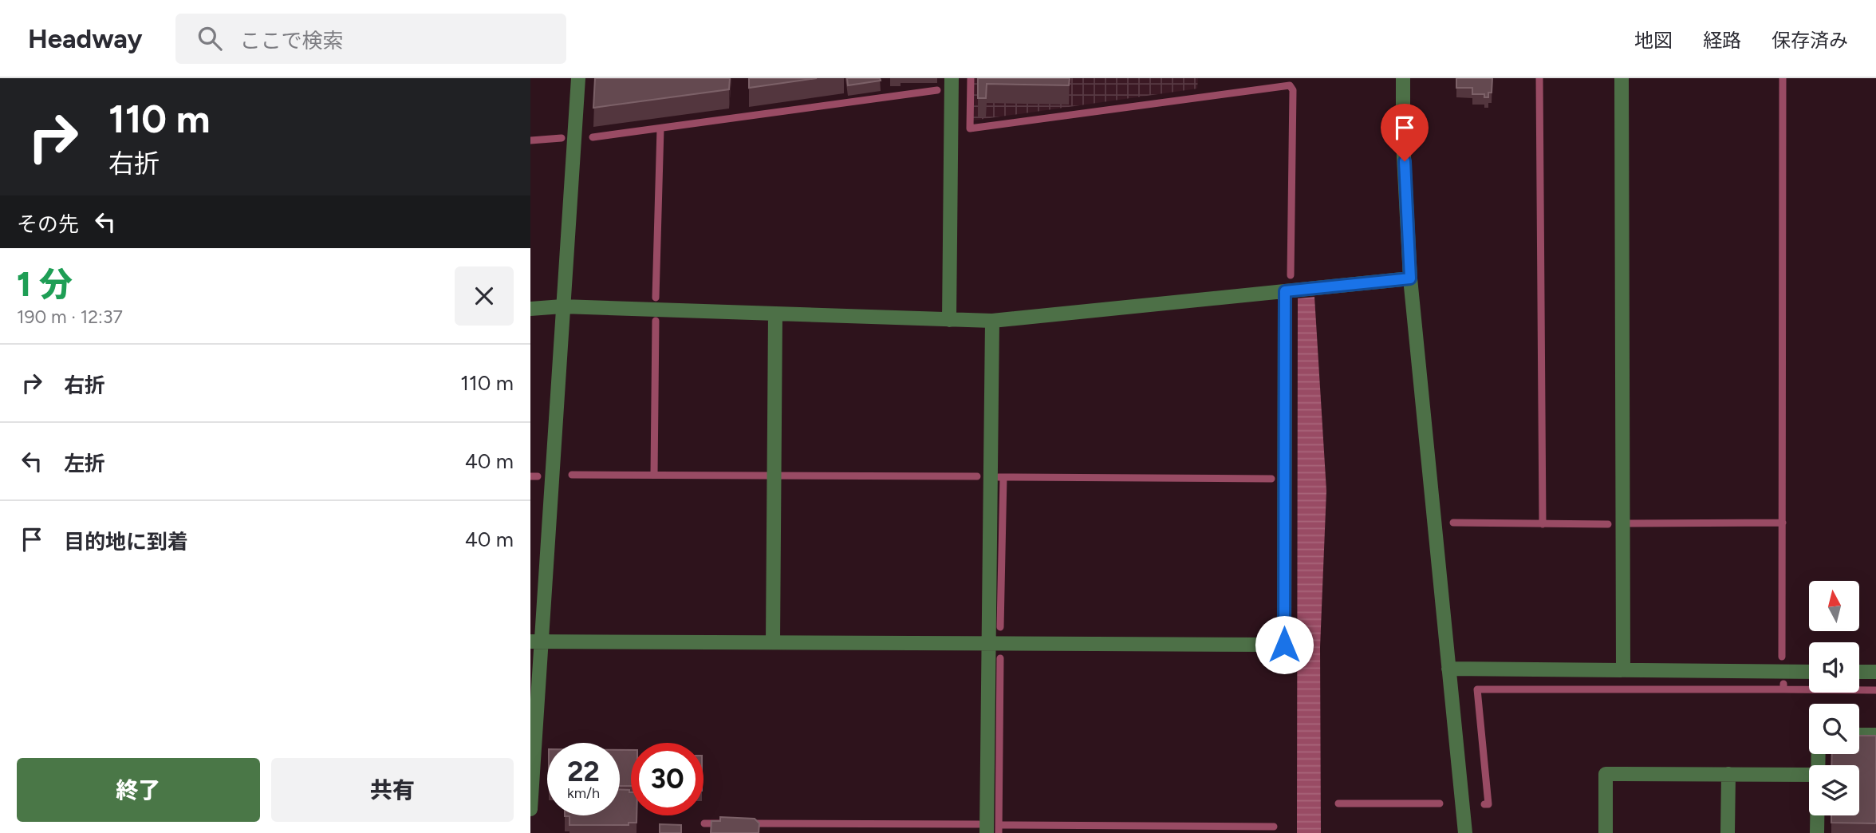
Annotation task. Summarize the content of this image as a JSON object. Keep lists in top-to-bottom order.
{
  "north": "top",
  "page": {
    "header": "Headway",
    "search": "ここで検索",
    "nav": ["地図", "経路", "保存済み"],
    "turn": ["110 m", "右折"],
    "then": "その先",
    "heading": ["1 分", "190 m · 12:37"],
    "list": [
      {
        "name": "右折",
        "value": "110 m"
      },
      {
        "name": "左折",
        "value": "40 m"
      },
      {
        "name": "目的地に到着",
        "value": "40 m"
      }
    ],
    "speed": "22 km/h",
    "limit": "30",
    "buttons": ["終了", "共有"]
  }
}
